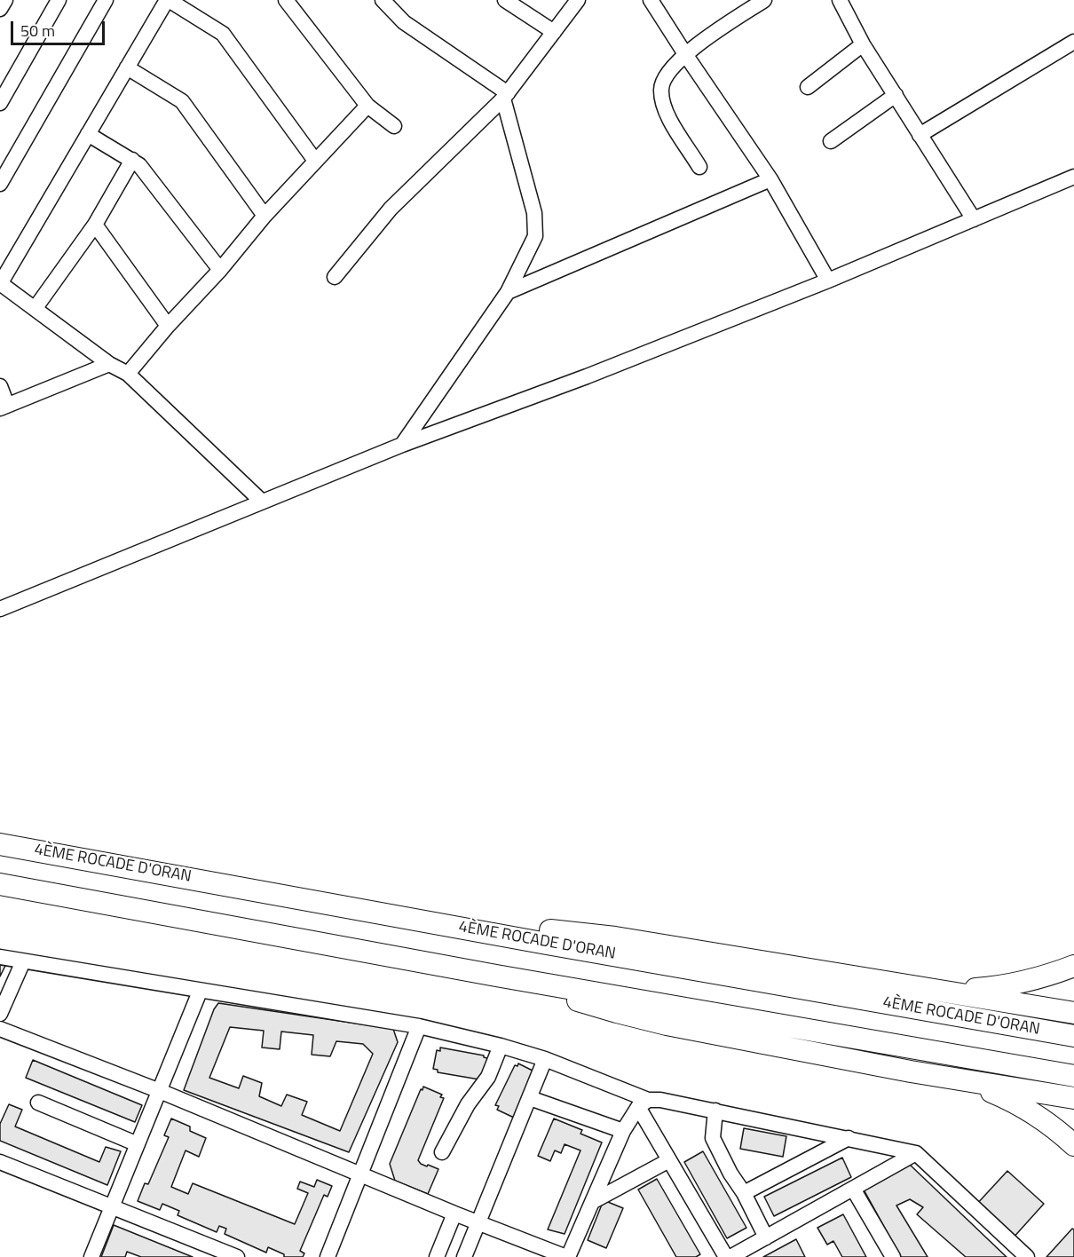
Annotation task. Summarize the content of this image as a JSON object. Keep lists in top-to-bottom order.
{
  "streets": {
    "highway": ["4ÈME ROCADE D'ORAN"]
  },
  "scale_bar": "50 m"
}
